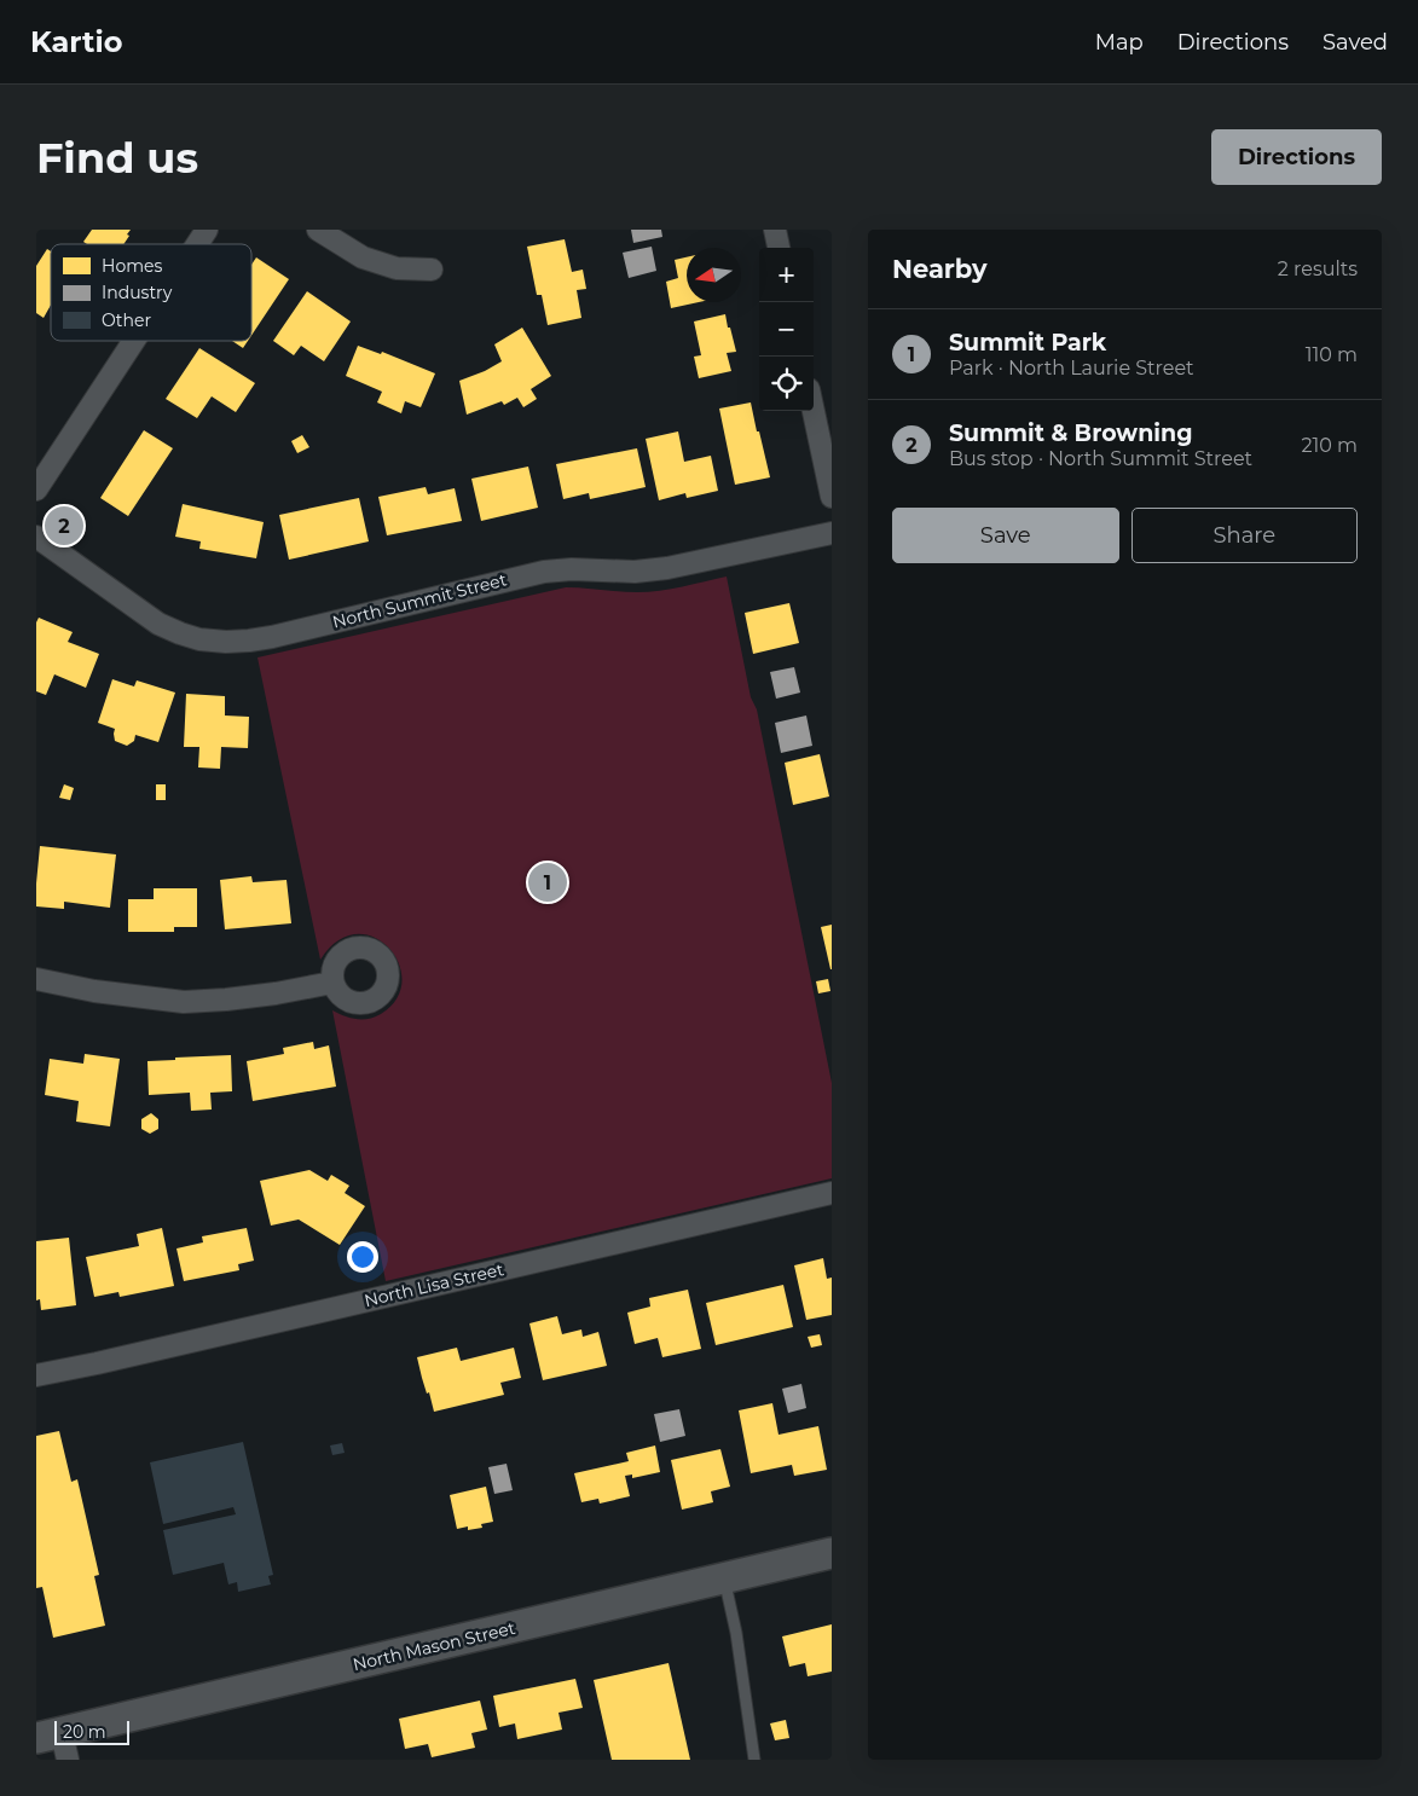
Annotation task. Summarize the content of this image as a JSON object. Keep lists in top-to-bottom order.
{
  "streets": {
    "main road": ["North Mason Street"],
    "street": ["North Summit Street", "North Lisa Street"]
  },
  "legend": ["Homes", "Industry", "Other"],
  "scale_bar": "20 m",
  "north": "left",
  "page": {
    "header": "Kartio",
    "nav": ["Map", "Directions", "Saved"],
    "buttons": [
      "Directions",
      ["Save", "Share"]
    ],
    "title": "Find us",
    "heading": ["Nearby", "2 results"],
    "map_buttons": ["+", "−"],
    "list": [
      {
        "mark": "1",
        "name": "Summit Park",
        "note": "Park · North Laurie Street",
        "value": "110 m"
      },
      {
        "mark": "2",
        "name": "Summit & Browning",
        "note": "Bus stop · North Summit Street",
        "value": "210 m"
      }
    ],
    "pins": ["2", "1"],
    "scale": "20 m"
  }
}
